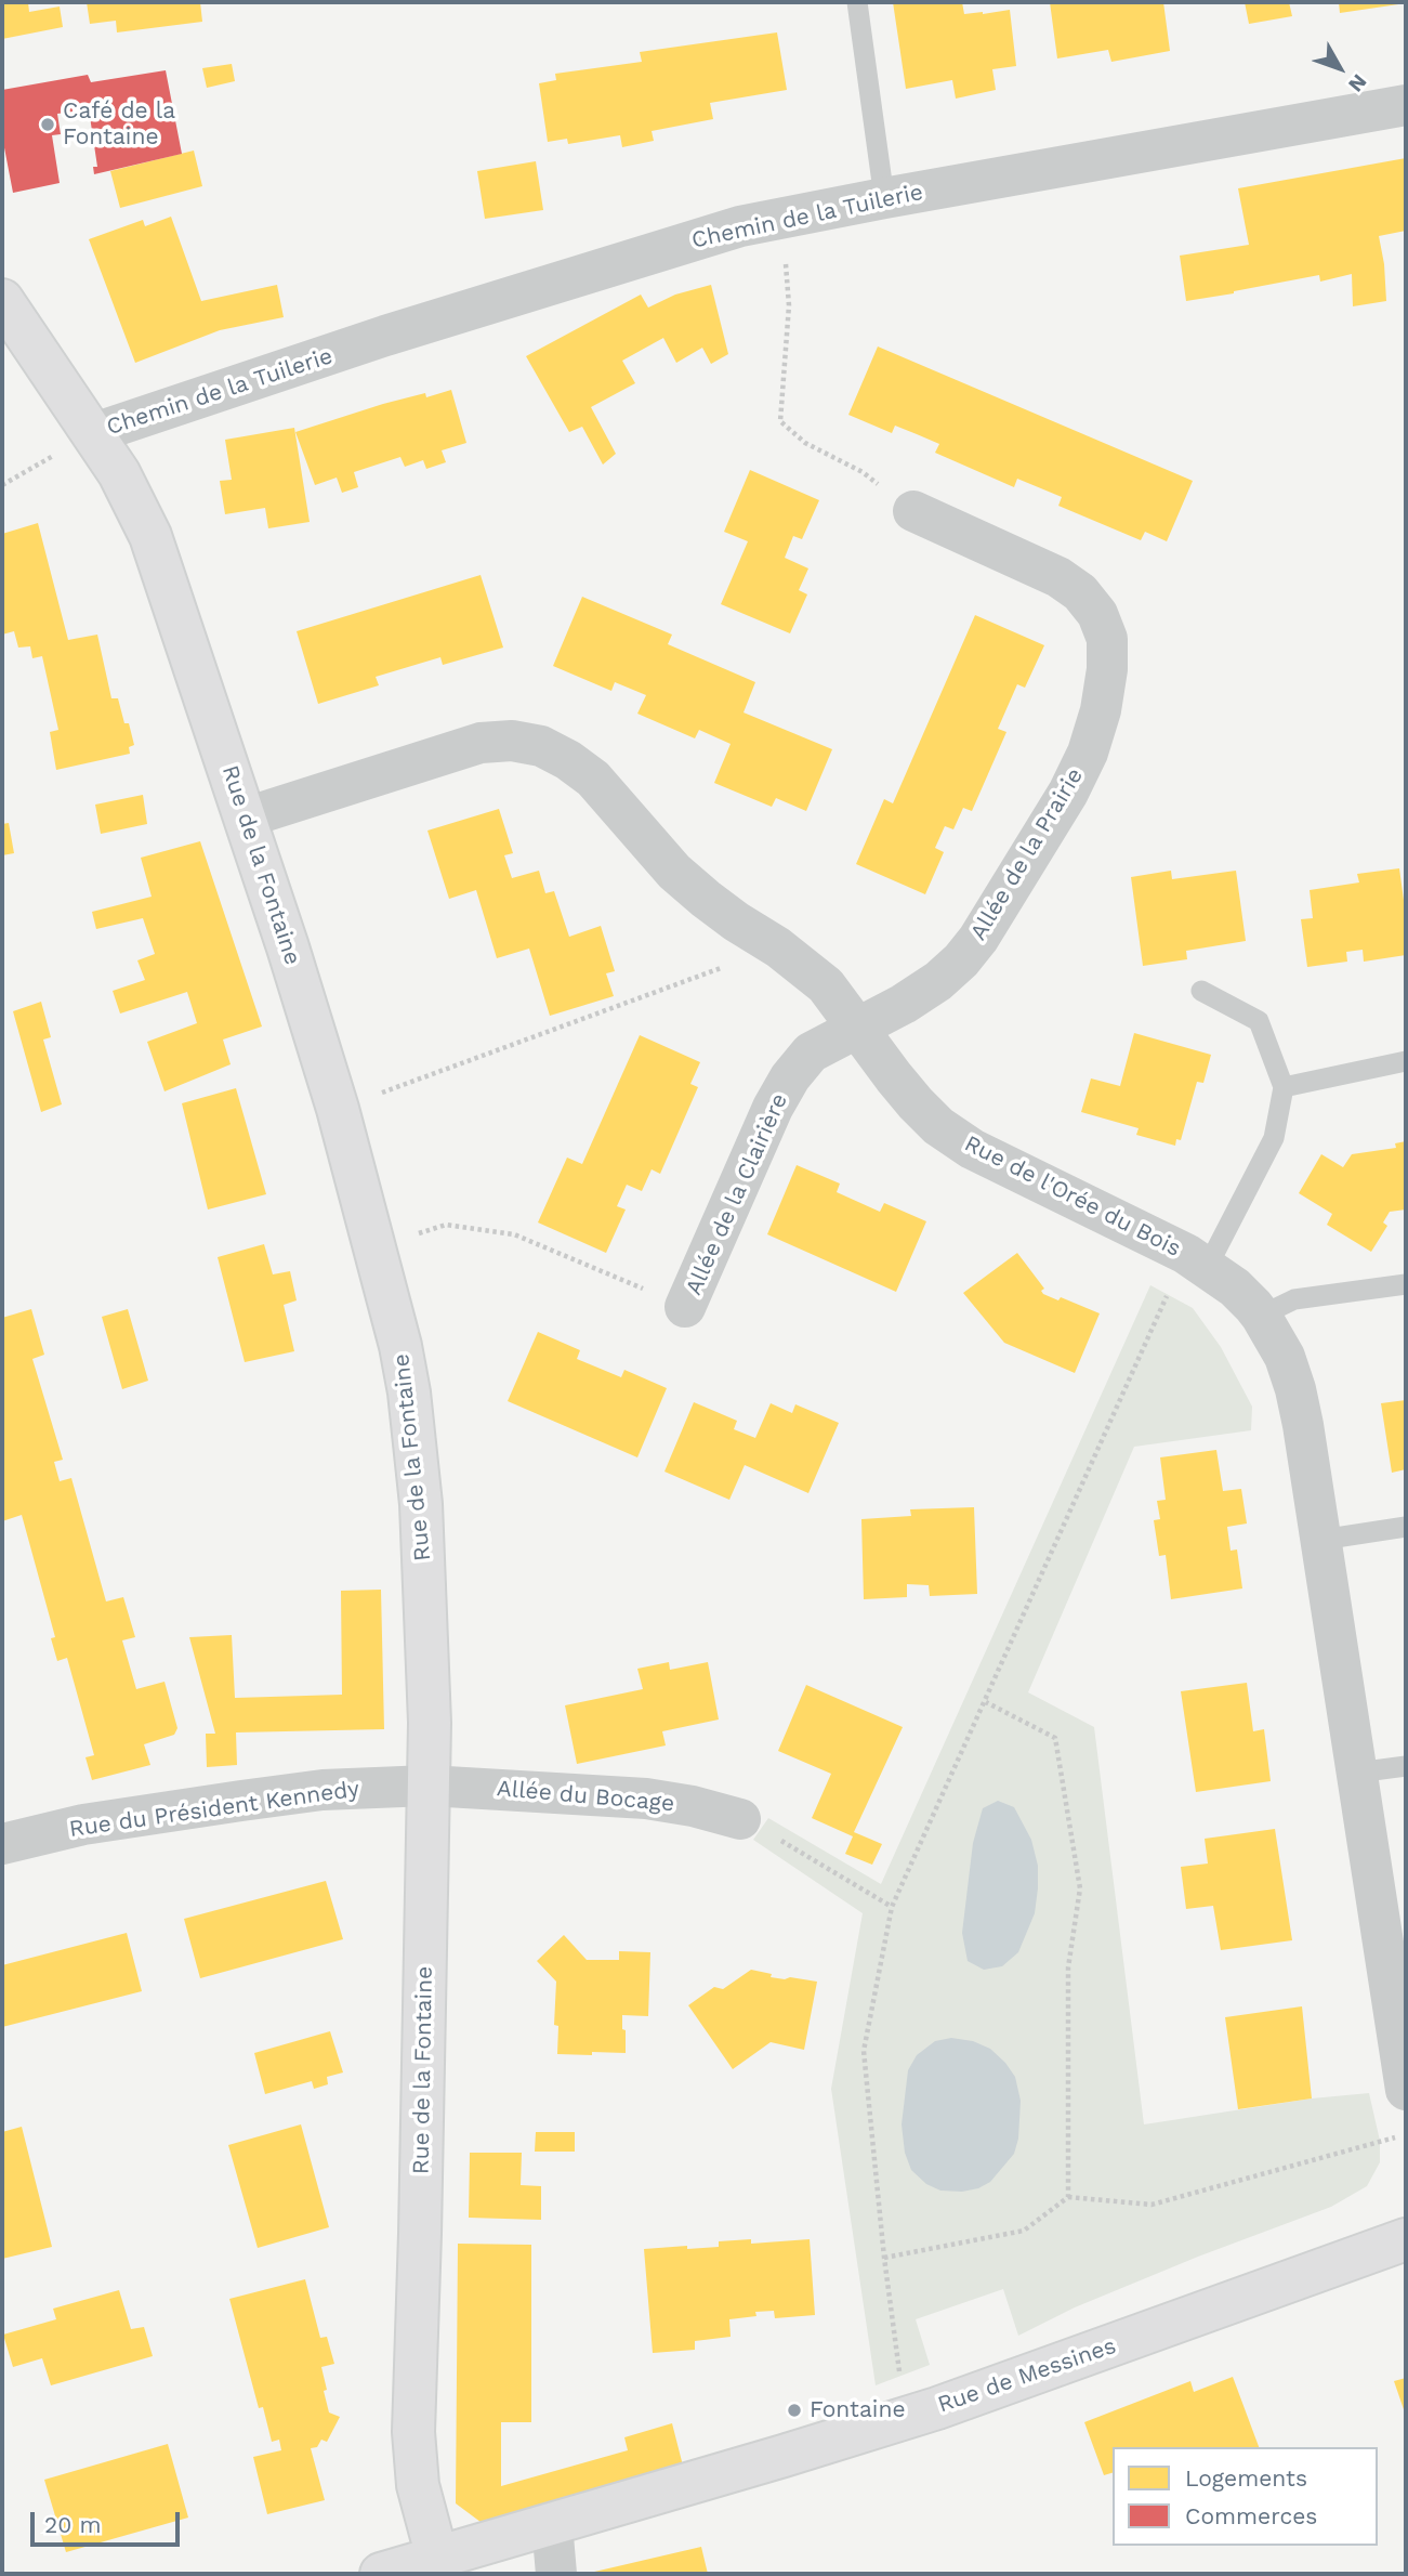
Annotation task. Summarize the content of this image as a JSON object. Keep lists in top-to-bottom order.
{
  "streets": {
    "street": [
      "Chemin de la Tuilerie",
      "Allée de la Prairie",
      "Rue de la Fontaine",
      "Allée de la Clairière",
      "Rue de l'Orée du Bois",
      "Allée du Bocage",
      "Rue du Président Kennedy",
      "Rue de Messines"
    ]
  },
  "crossings": [
    ["Chemin de la Tuilerie", "Rue de la Fontaine"],
    ["Allée de la Prairie", "Allée de la Clairière"],
    ["Allée de la Prairie", "Rue de l'Orée du Bois"],
    ["Rue de la Fontaine", "Rue de l'Orée du Bois"],
    ["Rue de la Fontaine", "Allée du Bocage"],
    ["Rue de la Fontaine", "Rue du Président Kennedy"],
    ["Rue de la Fontaine", "Rue de Messines"],
    ["Allée de la Clairière", "Rue de l'Orée du Bois"],
    ["Allée du Bocage", "Rue du Président Kennedy"]
  ],
  "places": ["Café de la Fontaine", "Fontaine"],
  "legend": ["Logements", "Commerces"],
  "scale_bar": "20 m",
  "north": "bottom right"
}
